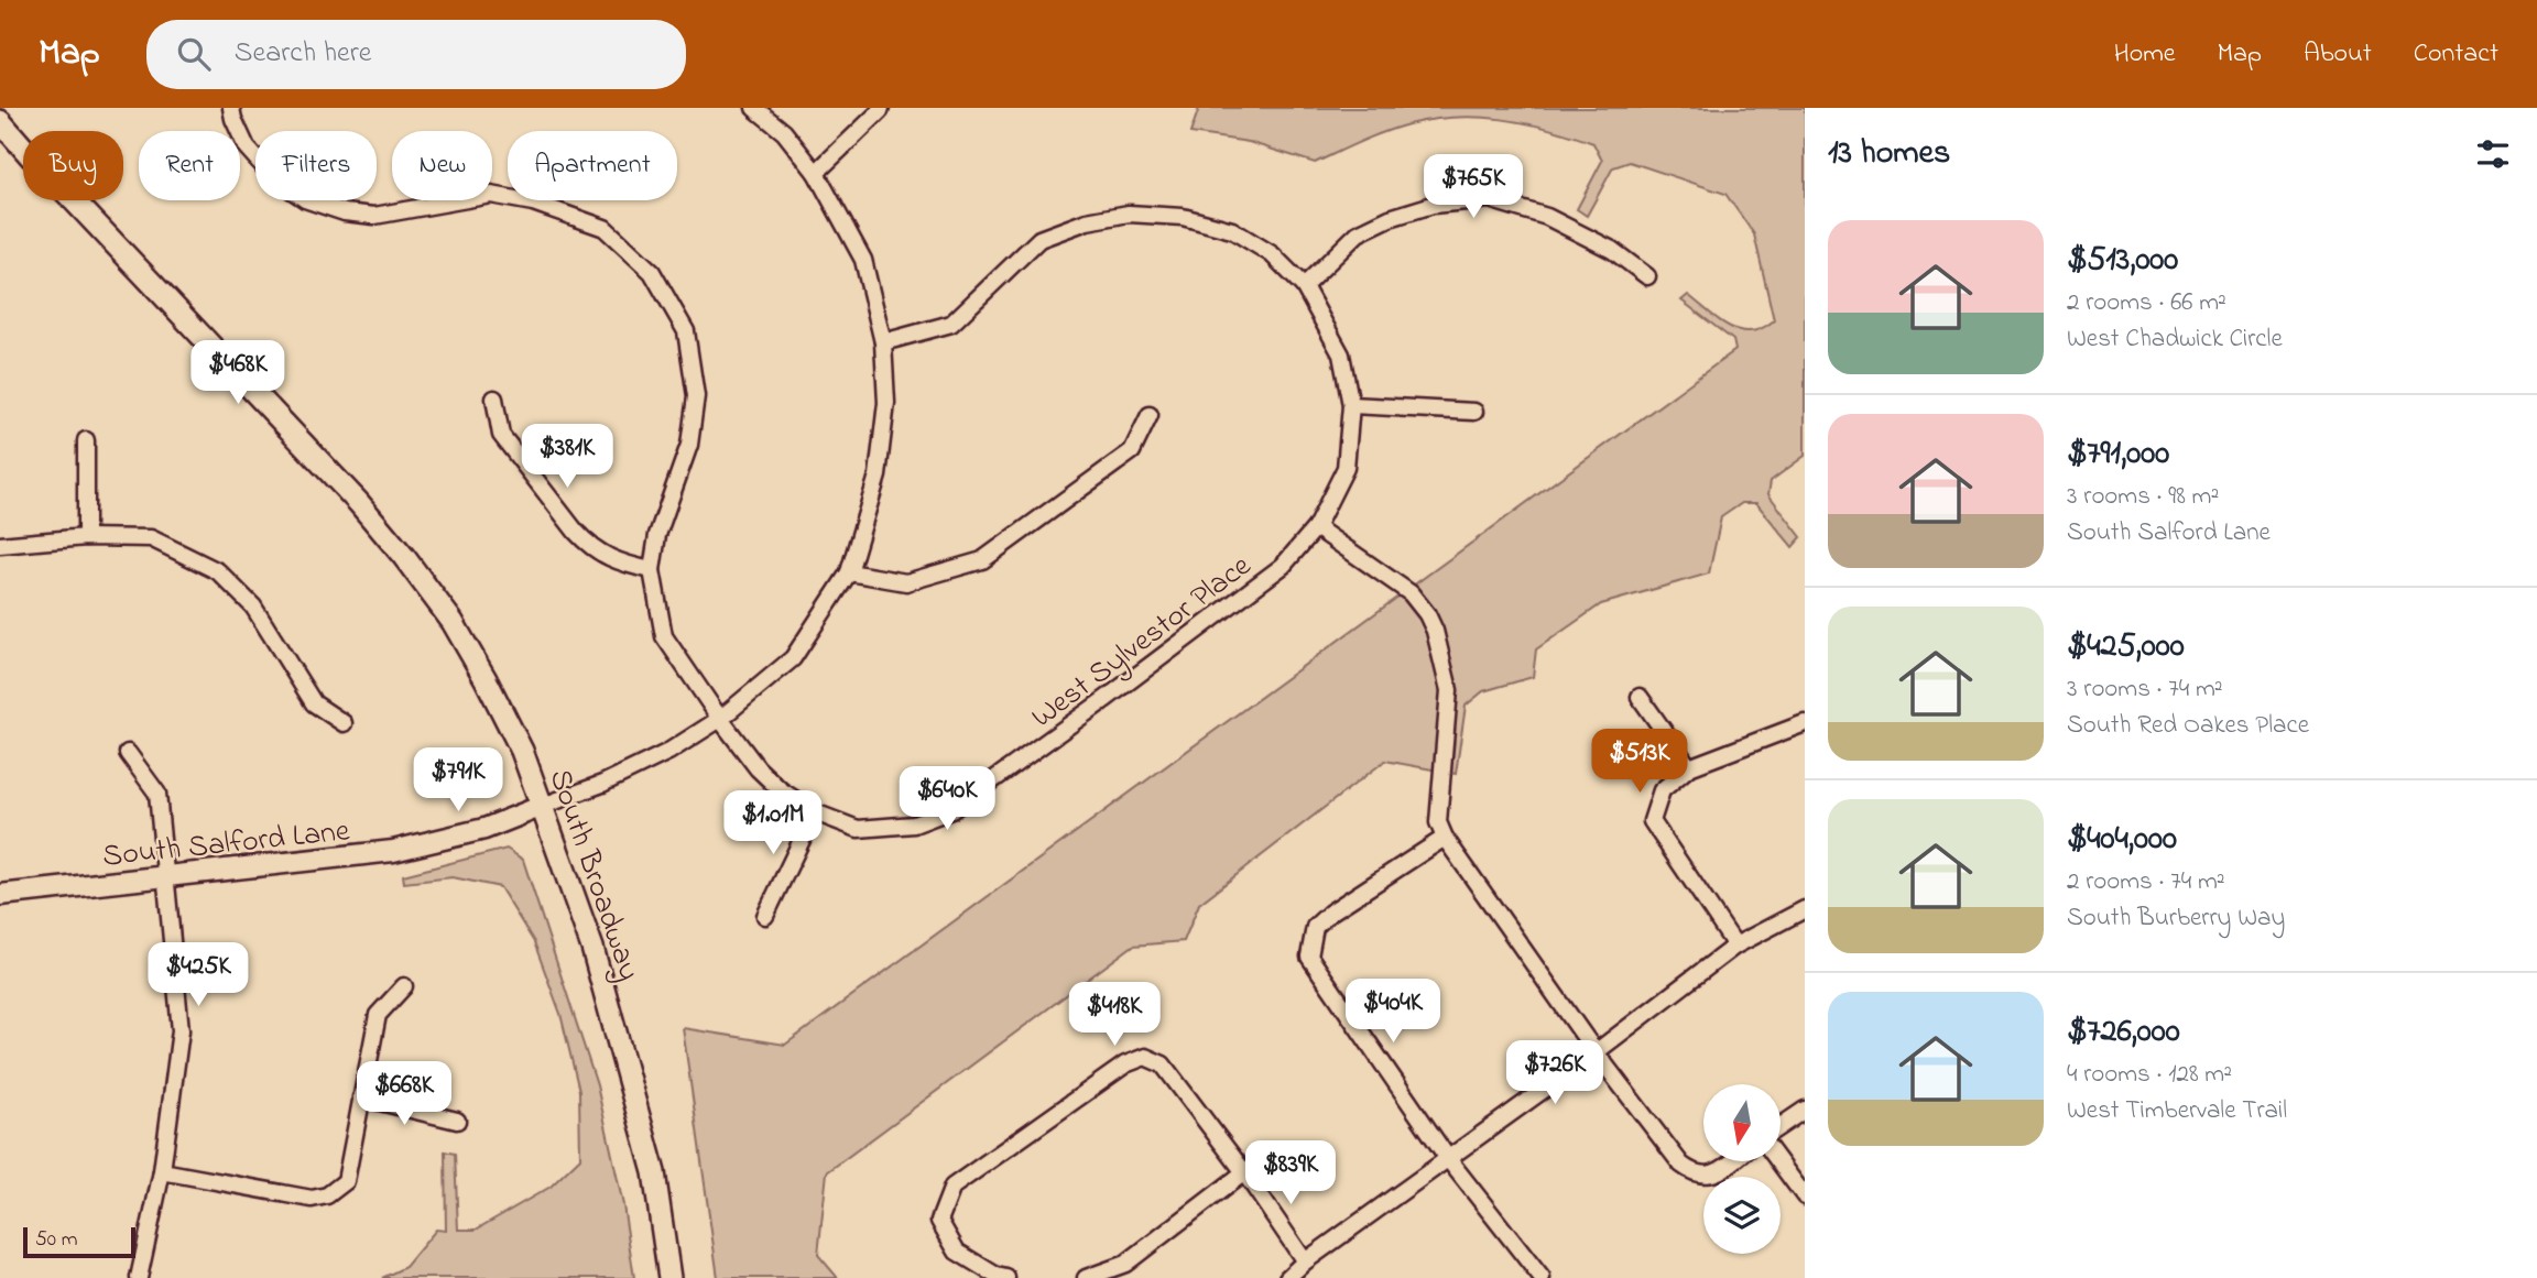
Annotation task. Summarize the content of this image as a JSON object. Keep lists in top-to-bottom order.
{
  "streets": {
    "main road": ["South Broadway"],
    "street": ["West Sylvestor Place", "South Salford Lane"]
  },
  "crossings": [
    ["South Salford Lane", "South Broadway"]
  ],
  "scale_bar": "50 m",
  "north": "bottom",
  "page": {
    "header": "Map",
    "search": "Search here",
    "nav": [
      "Home",
      "Map",
      "About",
      "Contact"
    ],
    "heading": "13 homes",
    "chip": [
      "Buy",
      "Rent",
      "Filters",
      "New",
      "Apartment"
    ],
    "price": [
      "$765K",
      "$468K",
      "$381K",
      "$513K",
      "$791K",
      "$640K",
      "$1.01M",
      "$425K",
      "$404K",
      "$418K",
      "$726K",
      "$668K",
      "$839K"
    ],
    "list": [
      {
        "name": "$513,000",
        "note": "2 rooms · 66 m² · West Chadwick Circle"
      },
      {
        "name": "$791,000",
        "note": "3 rooms · 98 m² · South Salford Lane"
      },
      {
        "name": "$425,000",
        "note": "3 rooms · 74 m² · South Red Oakes Place"
      },
      {
        "name": "$404,000",
        "note": "2 rooms · 74 m² · South Burberry Way"
      },
      {
        "name": "$726,000",
        "note": "4 rooms · 128 m² · West Timbervale Trail"
      }
    ],
    "scale": "50 m"
  }
}
